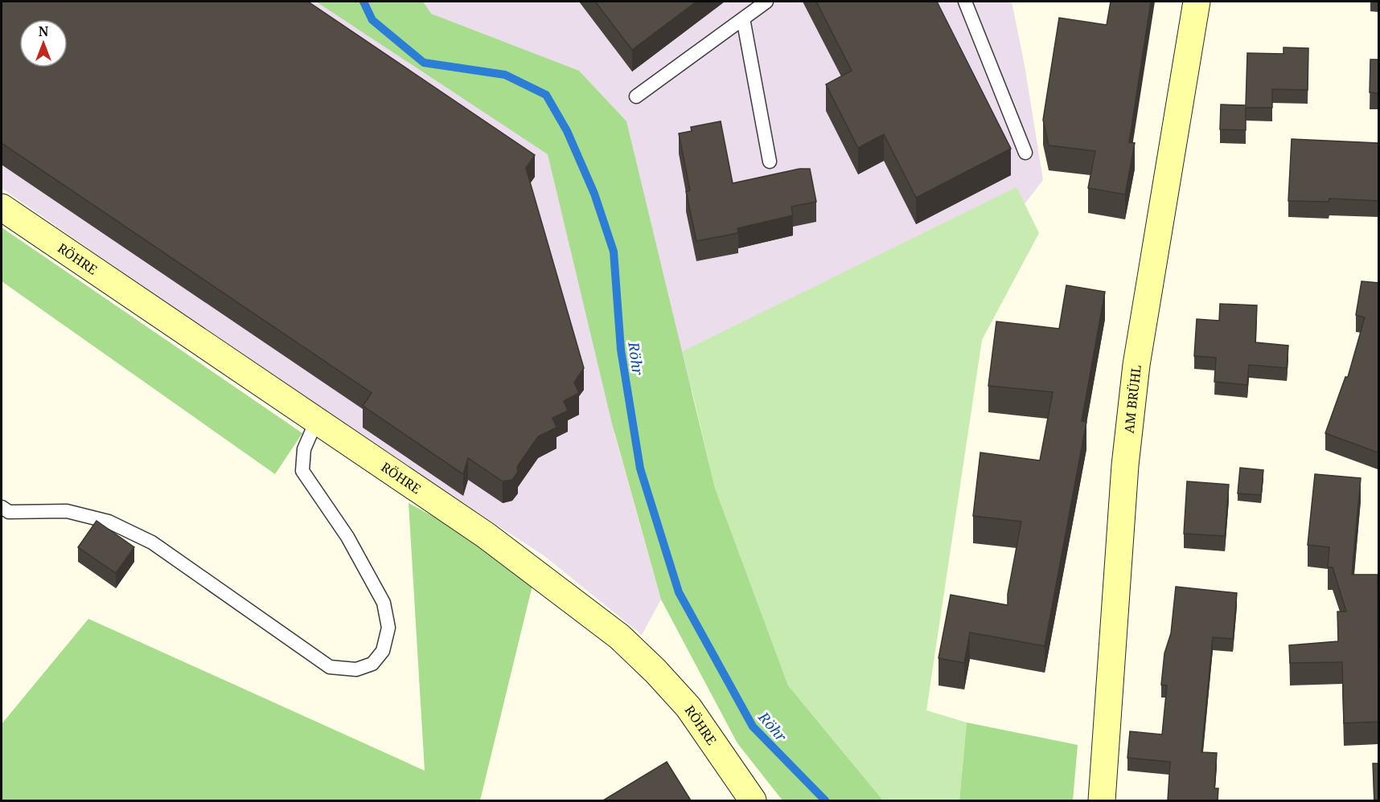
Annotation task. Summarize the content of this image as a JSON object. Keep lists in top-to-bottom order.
{
  "streets": {
    "main road": ["RÖHRE", "AM BRÜHL"]
  },
  "water": ["Röhr"],
  "north": "top"
}
